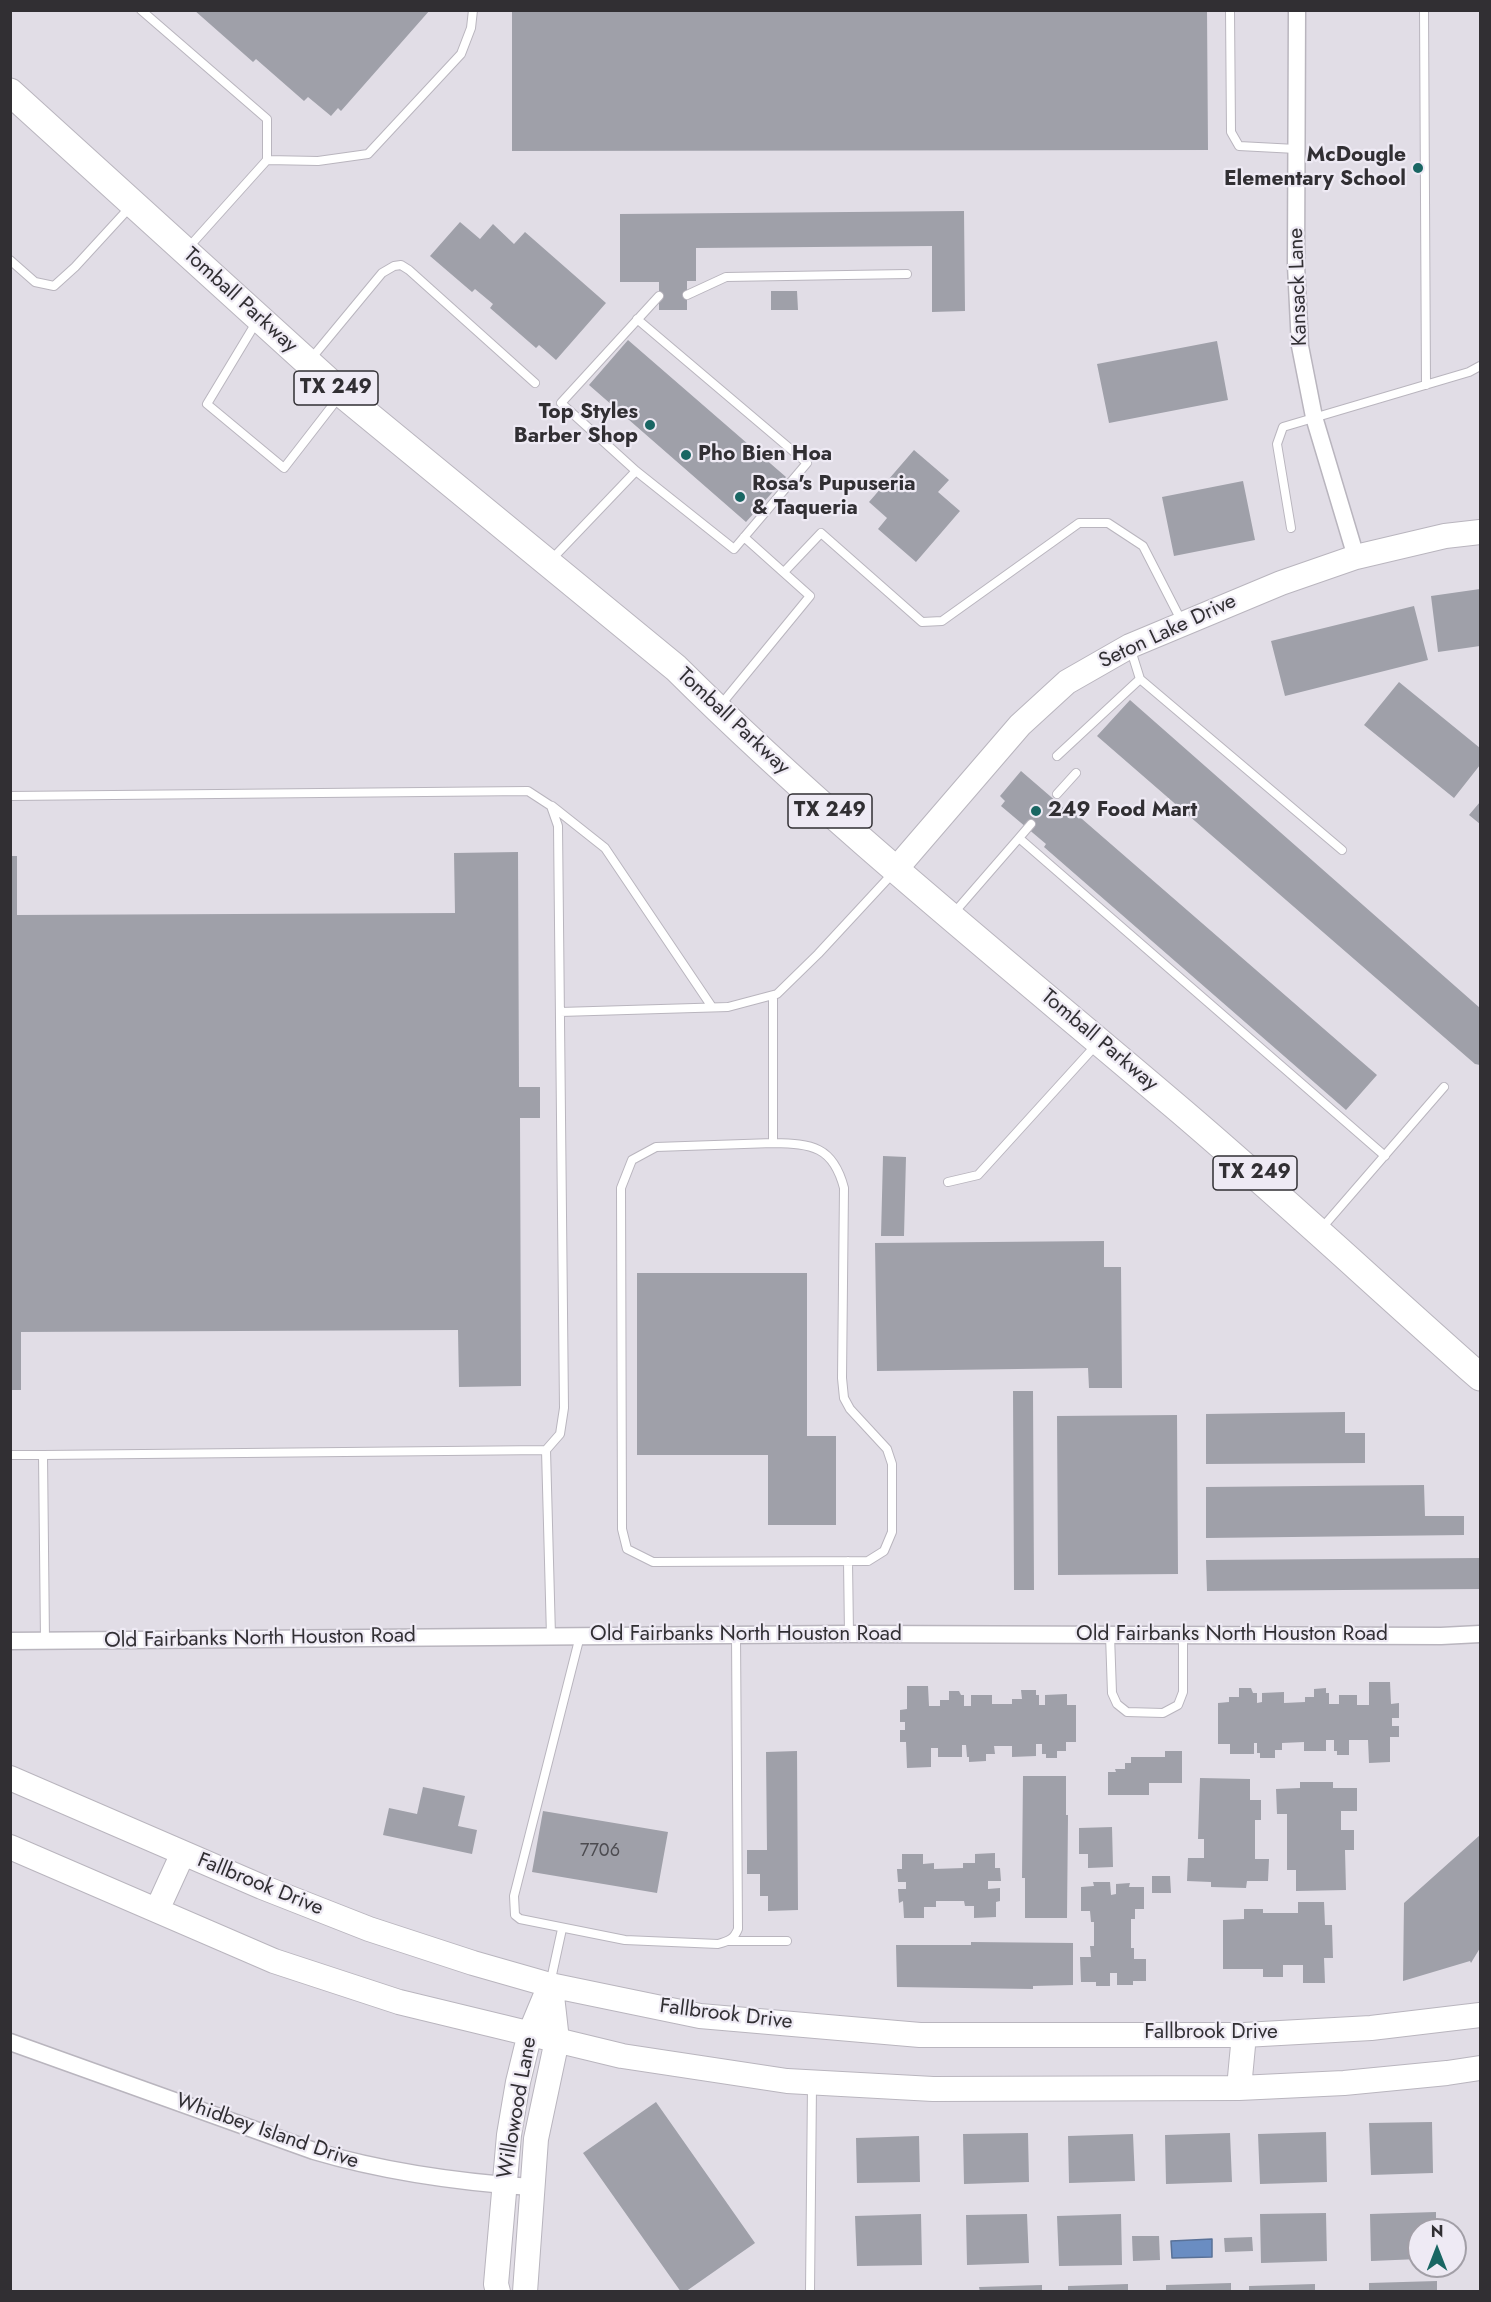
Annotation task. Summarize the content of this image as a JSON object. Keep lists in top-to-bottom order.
{
  "streets": {
    "main road": [
      "Tomball Parkway",
      "TX 249",
      "Seton Lake Drive",
      "Fallbrook Drive",
      "Willowood Lane"
    ],
    "street": ["Kansack Lane", "Old Fairbanks North Houston Road", "Whidbey Island Drive"]
  },
  "crossings": [
    ["Kansack Lane", "Seton Lake Drive"],
    ["Tomball Parkway", "Seton Lake Drive"],
    ["Fallbrook Drive", "Willowood Lane"],
    ["Willowood Lane", "Whidbey Island Drive"]
  ],
  "places": [
    "McDougle Elementary School",
    "Top Styles Barber Shop",
    "Pho Bien Hoa",
    "Rosa's Pupuseria & Taqueria",
    "249 Food Mart"
  ],
  "house_numbers": ["7706"],
  "north": "top"
}
